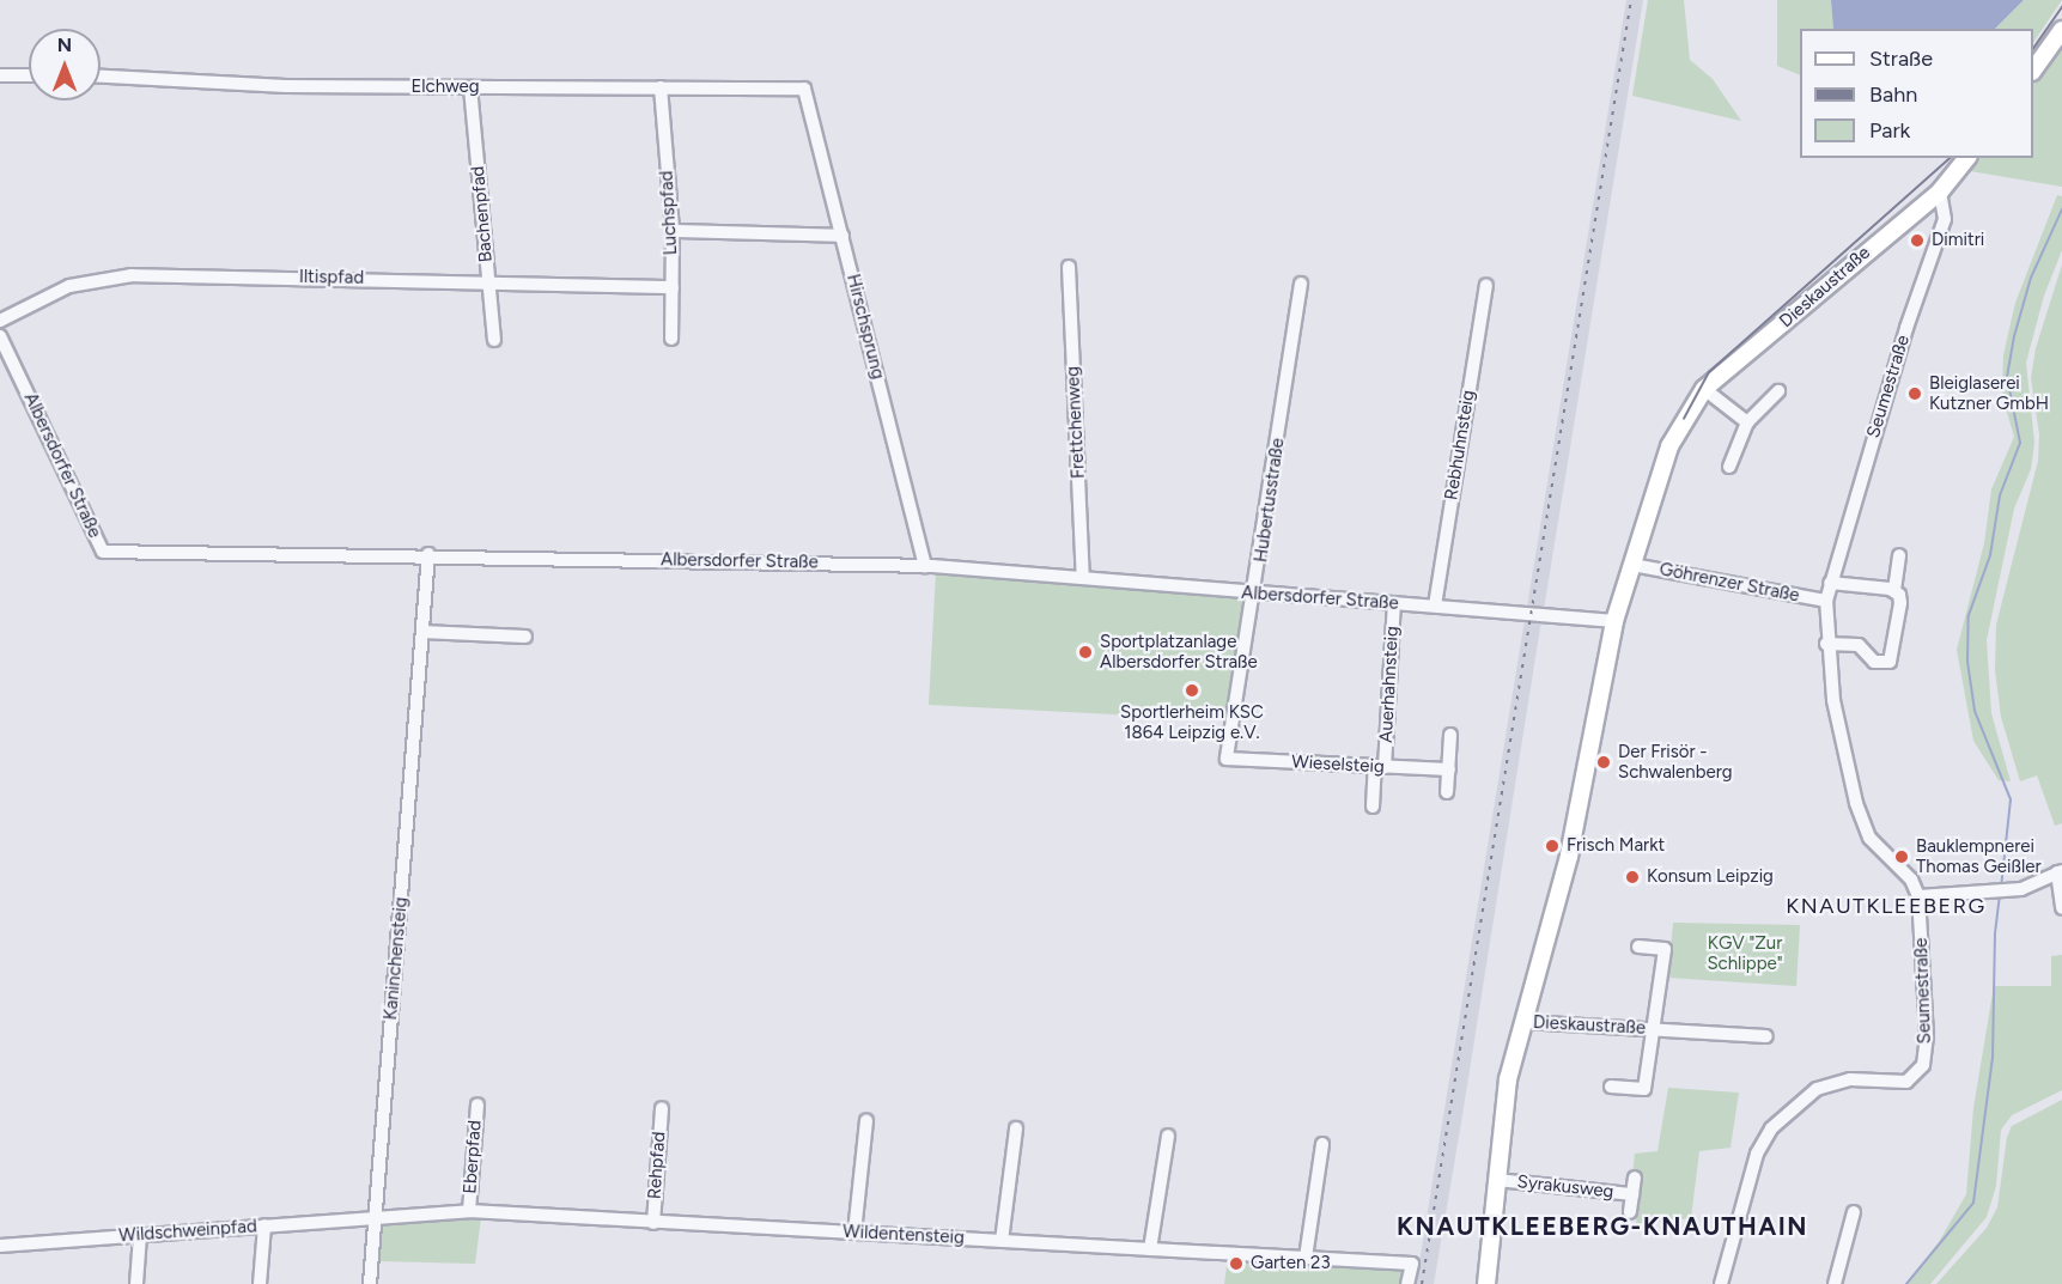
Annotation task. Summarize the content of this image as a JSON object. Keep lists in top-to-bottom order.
{
  "streets": {
    "main road": ["Dieskaustraße"],
    "street": [
      "Elchweg",
      "Luchspfad",
      "Bachenpfad",
      "Iltispfad",
      "Hirschsprung",
      "Seumestraße",
      "Frettchenweg",
      "Rebhuhnsteig",
      "Albersdorfer Straße",
      "Hubertusstraße",
      "Göhrenzer Straße",
      "Auerhahnsteig",
      "Wieselsteig",
      "Kaninchensteig",
      "Eberpfad",
      "Rehpfad",
      "Syrakusweg",
      "Wildschweinpfad",
      "Wildentensteig"
    ]
  },
  "crossings": [
    ["Elchweg", "Luchspfad"],
    ["Elchweg", "Bachenpfad"],
    ["Elchweg", "Hirschsprung"],
    ["Luchspfad", "Iltispfad"],
    ["Bachenpfad", "Iltispfad"],
    ["Dieskaustraße", "Seumestraße"],
    ["Dieskaustraße", "Albersdorfer Straße"],
    ["Dieskaustraße", "Göhrenzer Straße"],
    ["Dieskaustraße", "Syrakusweg"],
    ["Hirschsprung", "Albersdorfer Straße"],
    ["Seumestraße", "Göhrenzer Straße"],
    ["Frettchenweg", "Albersdorfer Straße"],
    ["Rebhuhnsteig", "Albersdorfer Straße"],
    ["Albersdorfer Straße", "Hubertusstraße"],
    ["Albersdorfer Straße", "Auerhahnsteig"],
    ["Albersdorfer Straße", "Kaninchensteig"],
    ["Hubertusstraße", "Wieselsteig"],
    ["Auerhahnsteig", "Wieselsteig"],
    ["Kaninchensteig", "Wildschweinpfad"],
    ["Kaninchensteig", "Wildentensteig"],
    ["Eberpfad", "Wildentensteig"],
    ["Rehpfad", "Wildentensteig"],
    ["Wildschweinpfad", "Wildentensteig"]
  ],
  "districts": ["KNAUTKLEEBERG", "KNAUTKLEEBERG-KNAUTHAIN"],
  "parks": ["KGV \"Zur Schlippe\""],
  "places": [
    "Dimitri",
    "Bleiglaserei Kutzner GmbH",
    "Sportplatzanlage Albersdorfer Straße",
    "Sportlerheim KSC 1864 Leipzig e.V.",
    "Der Frisör - Schwalenberg",
    "Frisch Markt",
    "Bauklempnerei Thomas Geißler",
    "Konsum Leipzig",
    "Garten 23"
  ],
  "legend": ["Straße", "Bahn", "Park"],
  "north": "top"
}
